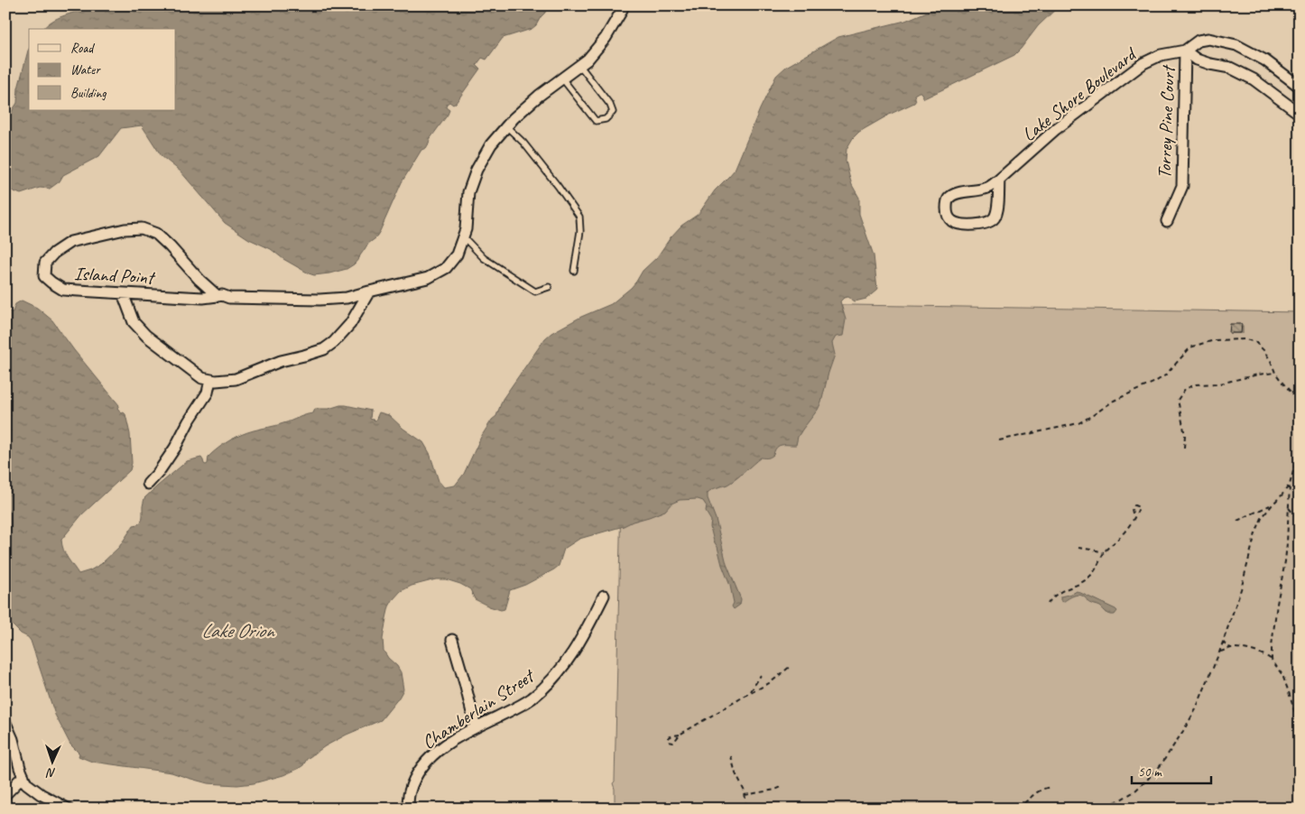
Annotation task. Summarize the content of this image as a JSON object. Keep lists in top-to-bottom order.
{
  "streets": {
    "street": [
      "Lake Shore Boulevard",
      "Torrey Pine Court",
      "Island Point",
      "Chamberlain Street"
    ]
  },
  "crossings": [
    ["Lake Shore Boulevard", "Torrey Pine Court"]
  ],
  "water": ["Lake Orion"],
  "legend": ["Road", "Water", "Building"],
  "scale_bar": "50 m",
  "north": "bottom"
}
